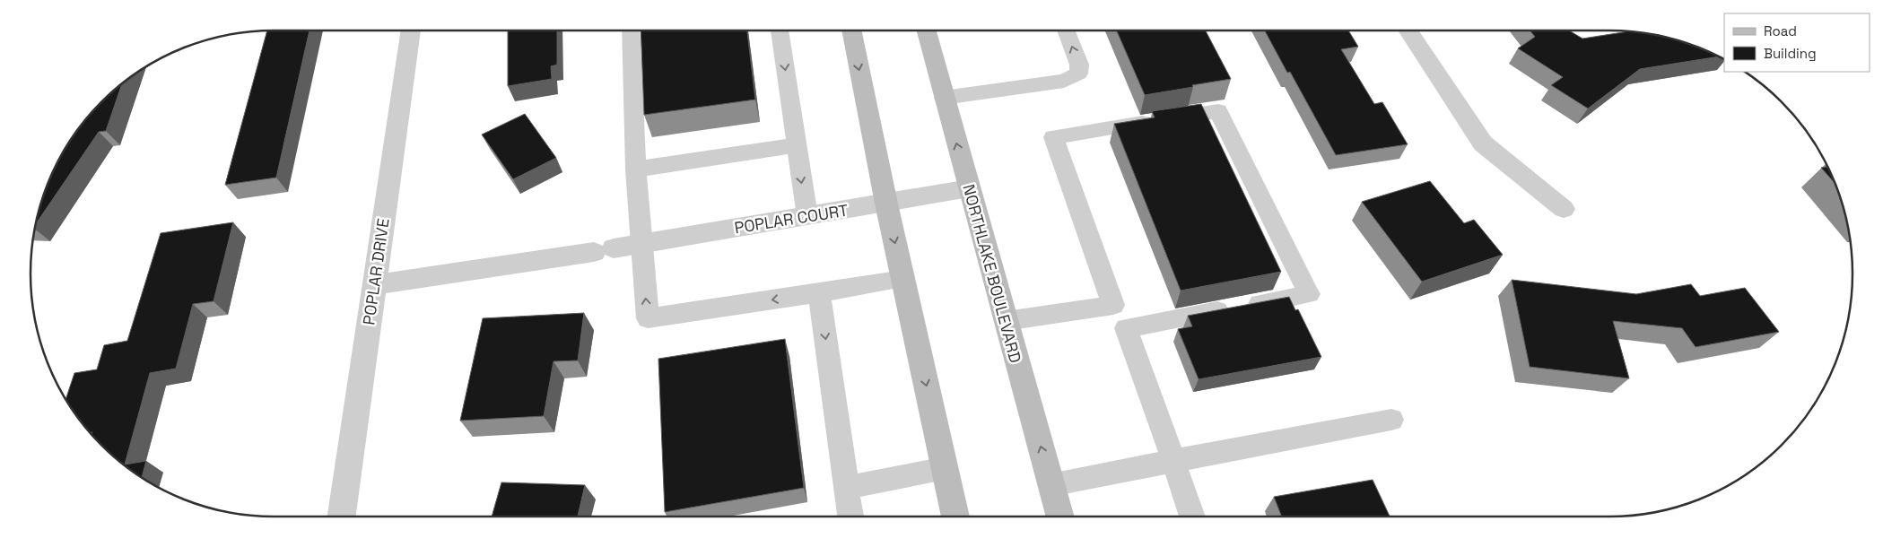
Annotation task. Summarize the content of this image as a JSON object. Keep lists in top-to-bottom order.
{
  "streets": {
    "main road": ["NORTHLAKE BOULEVARD"],
    "street": ["POPLAR COURT", "POPLAR DRIVE"]
  },
  "crossings": [
    ["POPLAR COURT", "POPLAR DRIVE"],
    ["POPLAR COURT", "NORTHLAKE BOULEVARD"]
  ],
  "legend": ["Road", "Building"]
}
